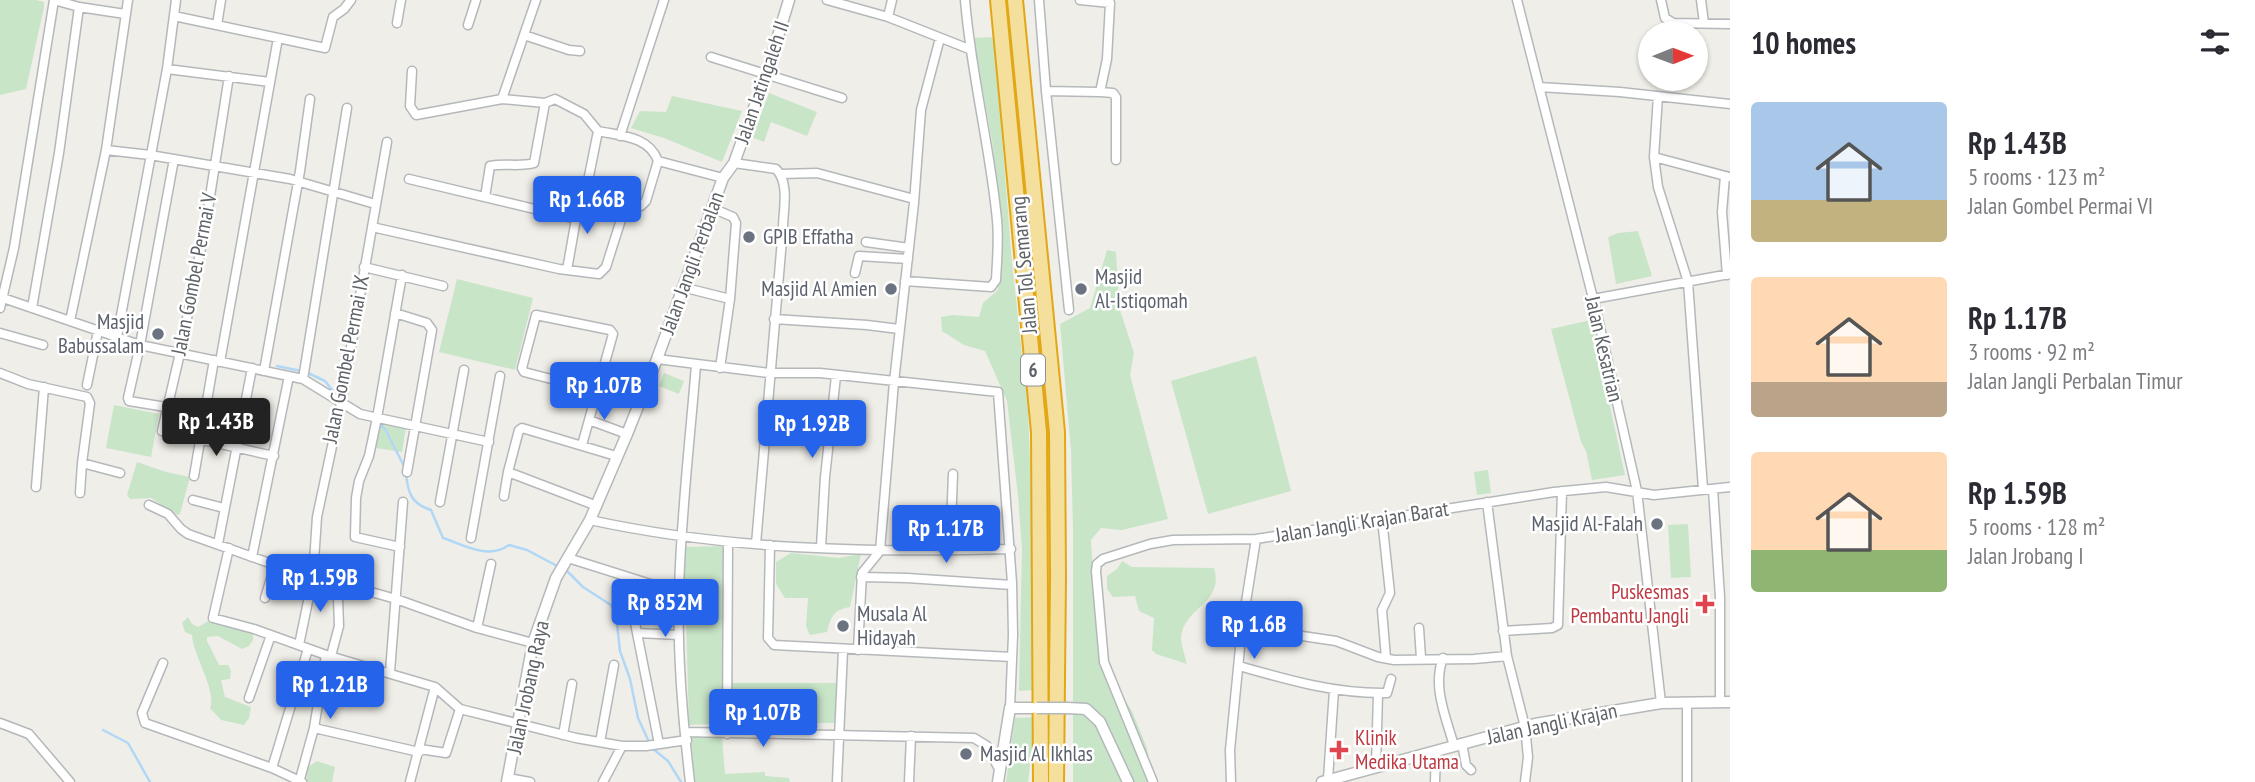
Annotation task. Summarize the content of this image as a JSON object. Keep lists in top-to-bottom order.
{
  "streets": {
    "highway": ["Jalan Tol Semarang", "6"],
    "street": [
      "Jalan Jatingaleh II",
      "Jalan Jangli Perbalan",
      "Jalan Gombel Permai V",
      "Jalan Kesatrian",
      "Jalan Gombel Permai IX",
      "Jalan Jangli Krajan Barat",
      "Jalan Jrobang Raya",
      "Jalan Jangli Krajan"
    ]
  },
  "crossings": [
    ["Jalan Jatingaleh II", "Jalan Jangli Perbalan"],
    ["Jalan Jangli Perbalan", "Jalan Jrobang Raya"],
    ["Jalan Tol Semarang", "6"],
    ["Jalan Kesatrian", "Jalan Jangli Krajan Barat"],
    ["Jalan Kesatrian", "Jalan Jangli Krajan"]
  ],
  "places": {
    "other": [
      "GPIB Effatha",
      "Masjid Al Amien",
      "Masjid Al-Istiqomah",
      "Masjid Babussalam",
      "Masjid Al-Falah",
      "Musala Al Hidayah",
      "Masjid Al Ikhlas"
    ],
    "health": ["Puskesmas Pembantu Jangli", "Klinik Medika Utama"]
  },
  "north": "right",
  "page": {
    "heading": "10 homes",
    "list": [
      {
        "name": "Rp 1.43B",
        "note": "5 rooms · 123 m² · Jalan Gombel Permai VI"
      },
      {
        "name": "Rp 1.17B",
        "note": "3 rooms · 92 m² · Jalan Jangli Perbalan Timur"
      },
      {
        "name": "Rp 1.59B",
        "note": "5 rooms · 128 m² · Jalan Jrobang I"
      }
    ],
    "price": [
      "Rp 1.66B",
      "Rp 1.07B",
      "Rp 1.43B",
      "Rp 1.92B",
      "Rp 1.17B",
      "Rp 1.59B",
      "Rp 852M",
      "Rp 1.6B",
      "Rp 1.21B",
      "Rp 1.07B"
    ]
  }
}
